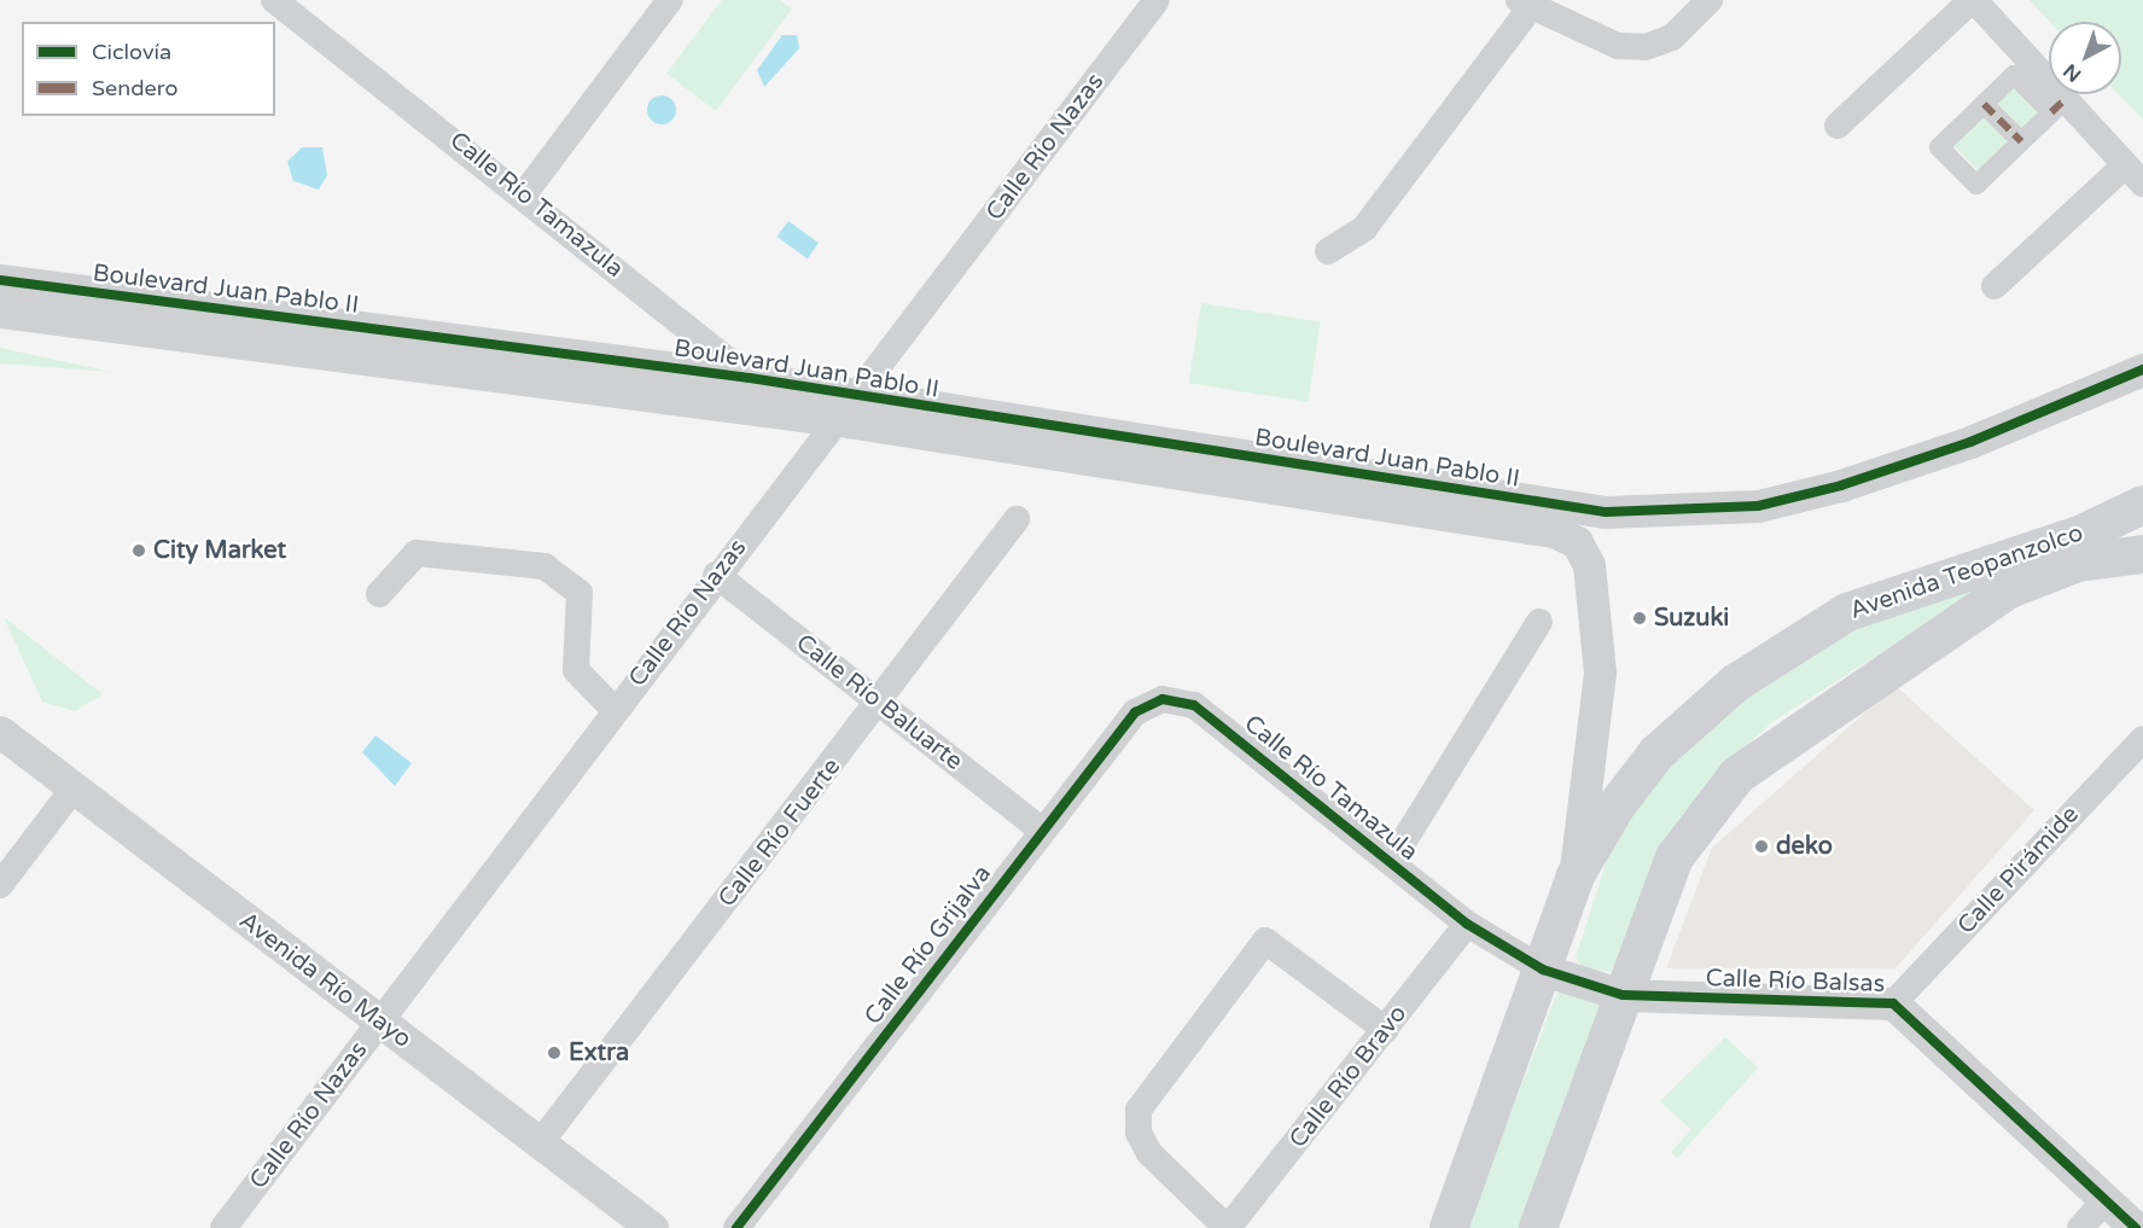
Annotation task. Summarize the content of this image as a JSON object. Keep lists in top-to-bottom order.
{
  "streets": {
    "main road": ["Avenida Teopanzolco"],
    "street": [
      "Calle Río Nazas",
      "Calle Río Tamazula",
      "Boulevard Juan Pablo II",
      "Calle Río Baluarte",
      "Calle Río Fuerte",
      "Calle Pirámide",
      "Calle Río Grijalva",
      "Avenida Río Mayo",
      "Calle Río Balsas",
      "Calle Río Bravo"
    ]
  },
  "crossings": [
    ["Calle Río Nazas", "Boulevard Juan Pablo II"],
    ["Calle Río Nazas", "Calle Río Baluarte"],
    ["Calle Río Nazas", "Avenida Río Mayo"],
    ["Calle Río Tamazula", "Boulevard Juan Pablo II"],
    ["Calle Río Tamazula", "Avenida Teopanzolco"],
    ["Calle Río Tamazula", "Calle Río Grijalva"],
    ["Calle Río Tamazula", "Calle Río Balsas"],
    ["Calle Río Tamazula", "Calle Río Bravo"],
    ["Boulevard Juan Pablo II", "Avenida Teopanzolco"],
    ["Avenida Teopanzolco", "Calle Río Balsas"],
    ["Calle Río Baluarte", "Calle Río Fuerte"],
    ["Calle Río Baluarte", "Calle Río Grijalva"],
    ["Calle Río Fuerte", "Avenida Río Mayo"],
    ["Calle Pirámide", "Calle Río Balsas"]
  ],
  "places": [
    "City Market",
    "Suzuki",
    "deko",
    "Extra"
  ],
  "legend": ["Ciclovía", "Sendero"],
  "north": "bottom left"
}
